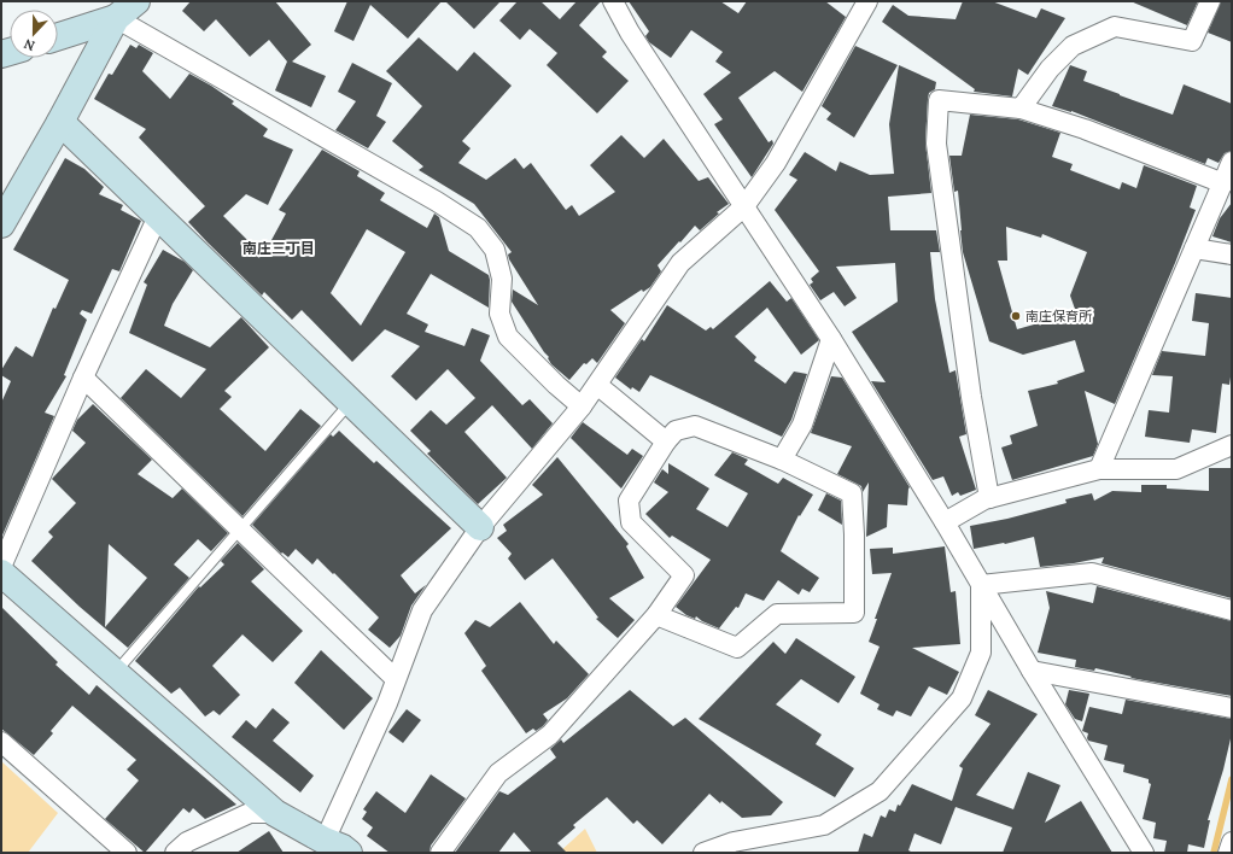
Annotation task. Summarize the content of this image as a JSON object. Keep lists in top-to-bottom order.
{
  "districts": ["南庄三丁目"],
  "places": ["南庄保育所"],
  "north": "bottom"
}
